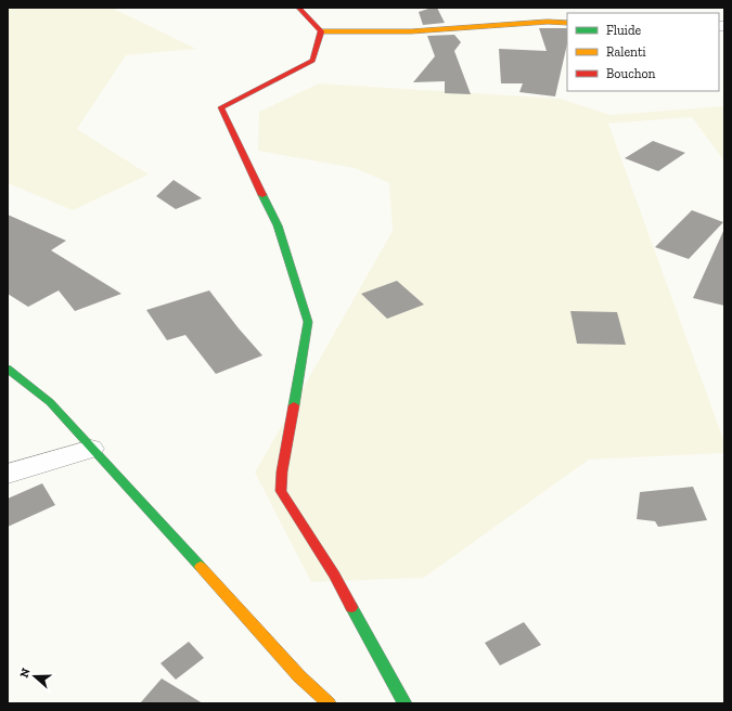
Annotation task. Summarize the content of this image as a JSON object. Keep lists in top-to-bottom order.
{
  "legend": ["Fluide", "Ralenti", "Bouchon"],
  "north": "left"
}
